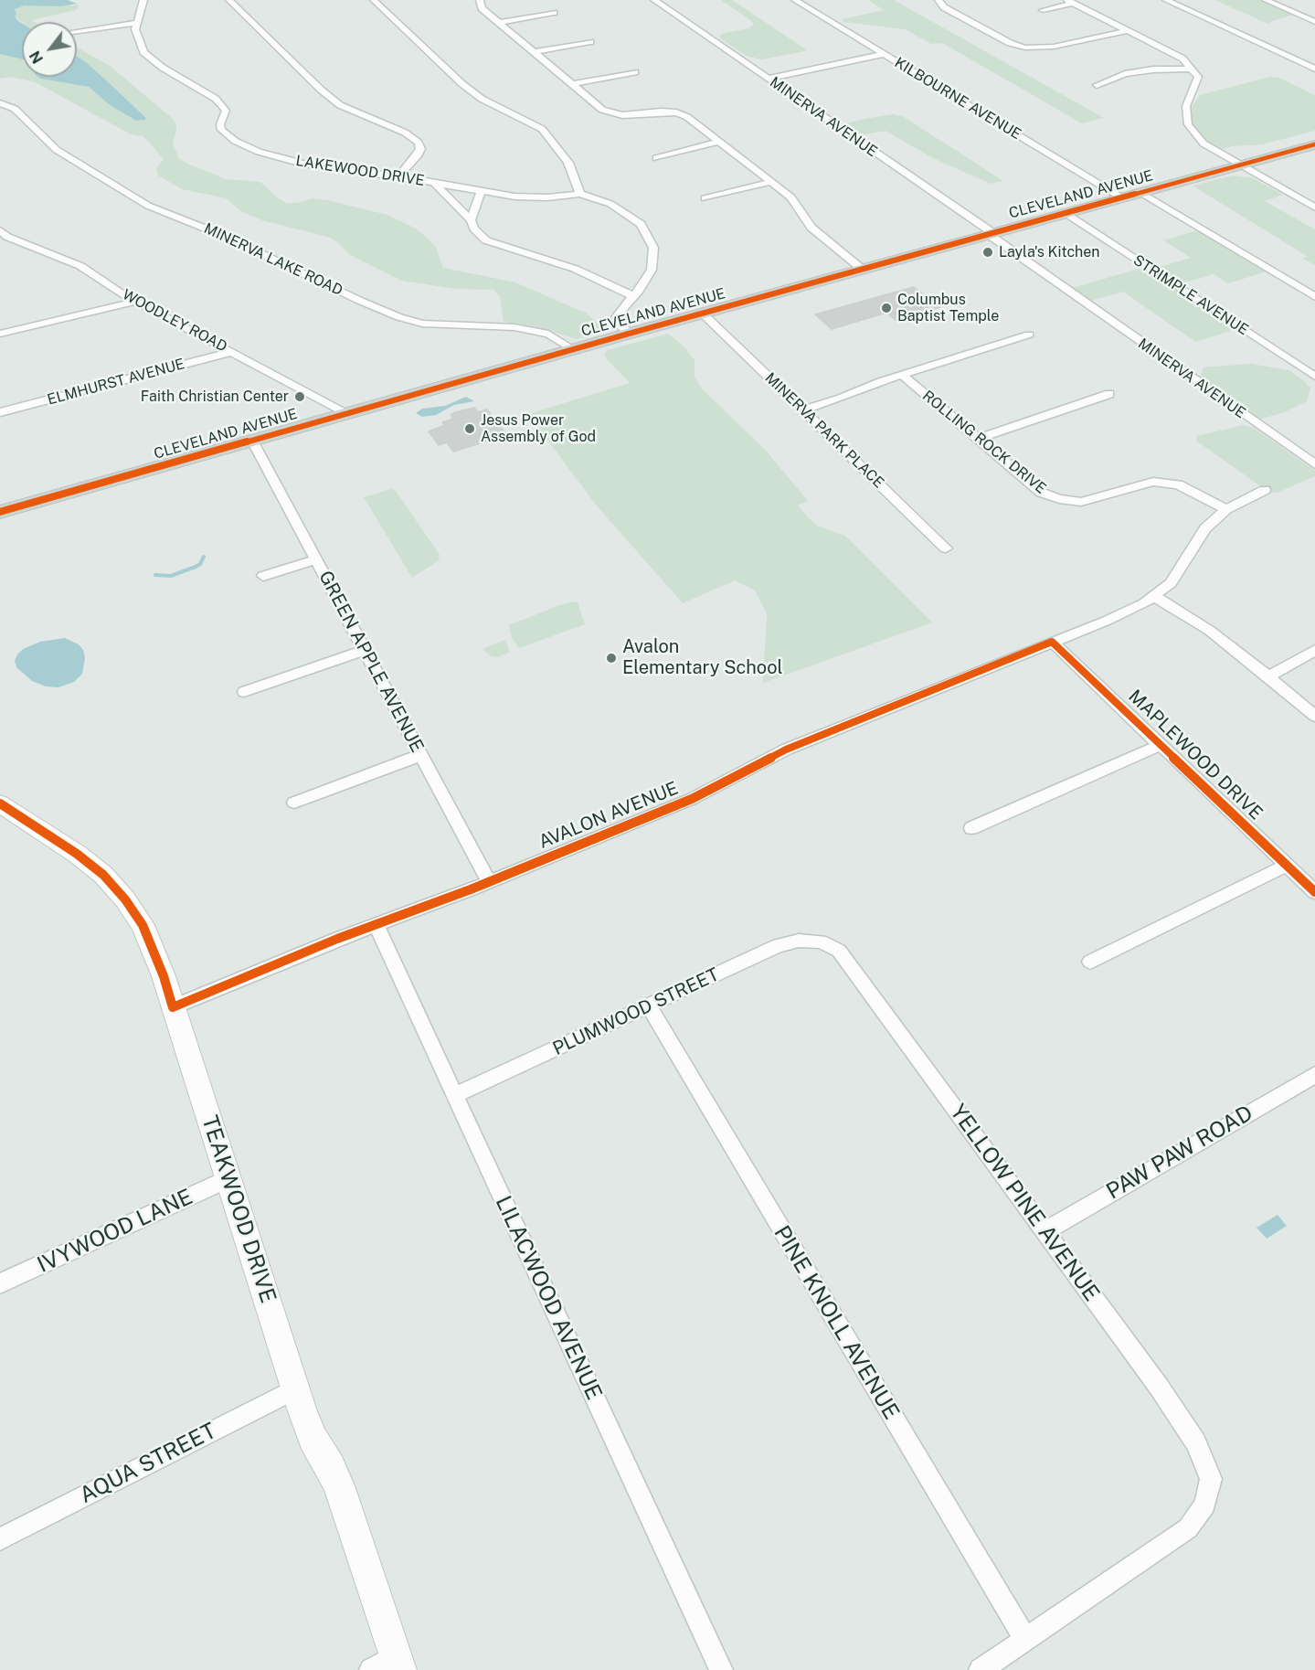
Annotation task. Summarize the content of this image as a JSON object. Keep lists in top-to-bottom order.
{
  "streets": {
    "main road": ["CLEVELAND AVENUE"],
    "street": [
      "KILBOURNE AVENUE",
      "MINERVA AVENUE",
      "LAKEWOOD DRIVE",
      "MINERVA LAKE ROAD",
      "STRIMPLE AVENUE",
      "WOODLEY ROAD",
      "ELMHURST AVENUE",
      "MINERVA PARK PLACE",
      "ROLLING ROCK DRIVE",
      "GREEN APPLE AVENUE",
      "MAPLEWOOD DRIVE",
      "AVALON AVENUE",
      "PLUMWOOD STREET",
      "PAW PAW ROAD",
      "YELLOW PINE AVENUE",
      "TEAKWOOD DRIVE",
      "IVYWOOD LANE",
      "LILACWOOD AVENUE",
      "PINE KNOLL AVENUE",
      "AQUA STREET"
    ]
  },
  "crossings": [
    ["KILBOURNE AVENUE", "CLEVELAND AVENUE"],
    ["MINERVA AVENUE", "CLEVELAND AVENUE"],
    ["CLEVELAND AVENUE", "MINERVA LAKE ROAD"],
    ["CLEVELAND AVENUE", "STRIMPLE AVENUE"],
    ["CLEVELAND AVENUE", "WOODLEY ROAD"],
    ["CLEVELAND AVENUE", "MINERVA PARK PLACE"],
    ["CLEVELAND AVENUE", "GREEN APPLE AVENUE"],
    ["WOODLEY ROAD", "ELMHURST AVENUE"],
    ["ROLLING ROCK DRIVE", "AVALON AVENUE"],
    ["GREEN APPLE AVENUE", "AVALON AVENUE"],
    ["MAPLEWOOD DRIVE", "AVALON AVENUE"],
    ["AVALON AVENUE", "TEAKWOOD DRIVE"],
    ["AVALON AVENUE", "LILACWOOD AVENUE"],
    ["PLUMWOOD STREET", "YELLOW PINE AVENUE"],
    ["PLUMWOOD STREET", "LILACWOOD AVENUE"],
    ["PLUMWOOD STREET", "PINE KNOLL AVENUE"],
    ["PAW PAW ROAD", "YELLOW PINE AVENUE"],
    ["YELLOW PINE AVENUE", "PINE KNOLL AVENUE"],
    ["TEAKWOOD DRIVE", "IVYWOOD LANE"],
    ["TEAKWOOD DRIVE", "AQUA STREET"]
  ],
  "places": [
    "Layla's Kitchen",
    "Columbus Baptist Temple",
    "Faith Christian Center",
    "Jesus Power Assembly of God",
    "Avalon Elementary School"
  ],
  "north": "bottom left"
}
